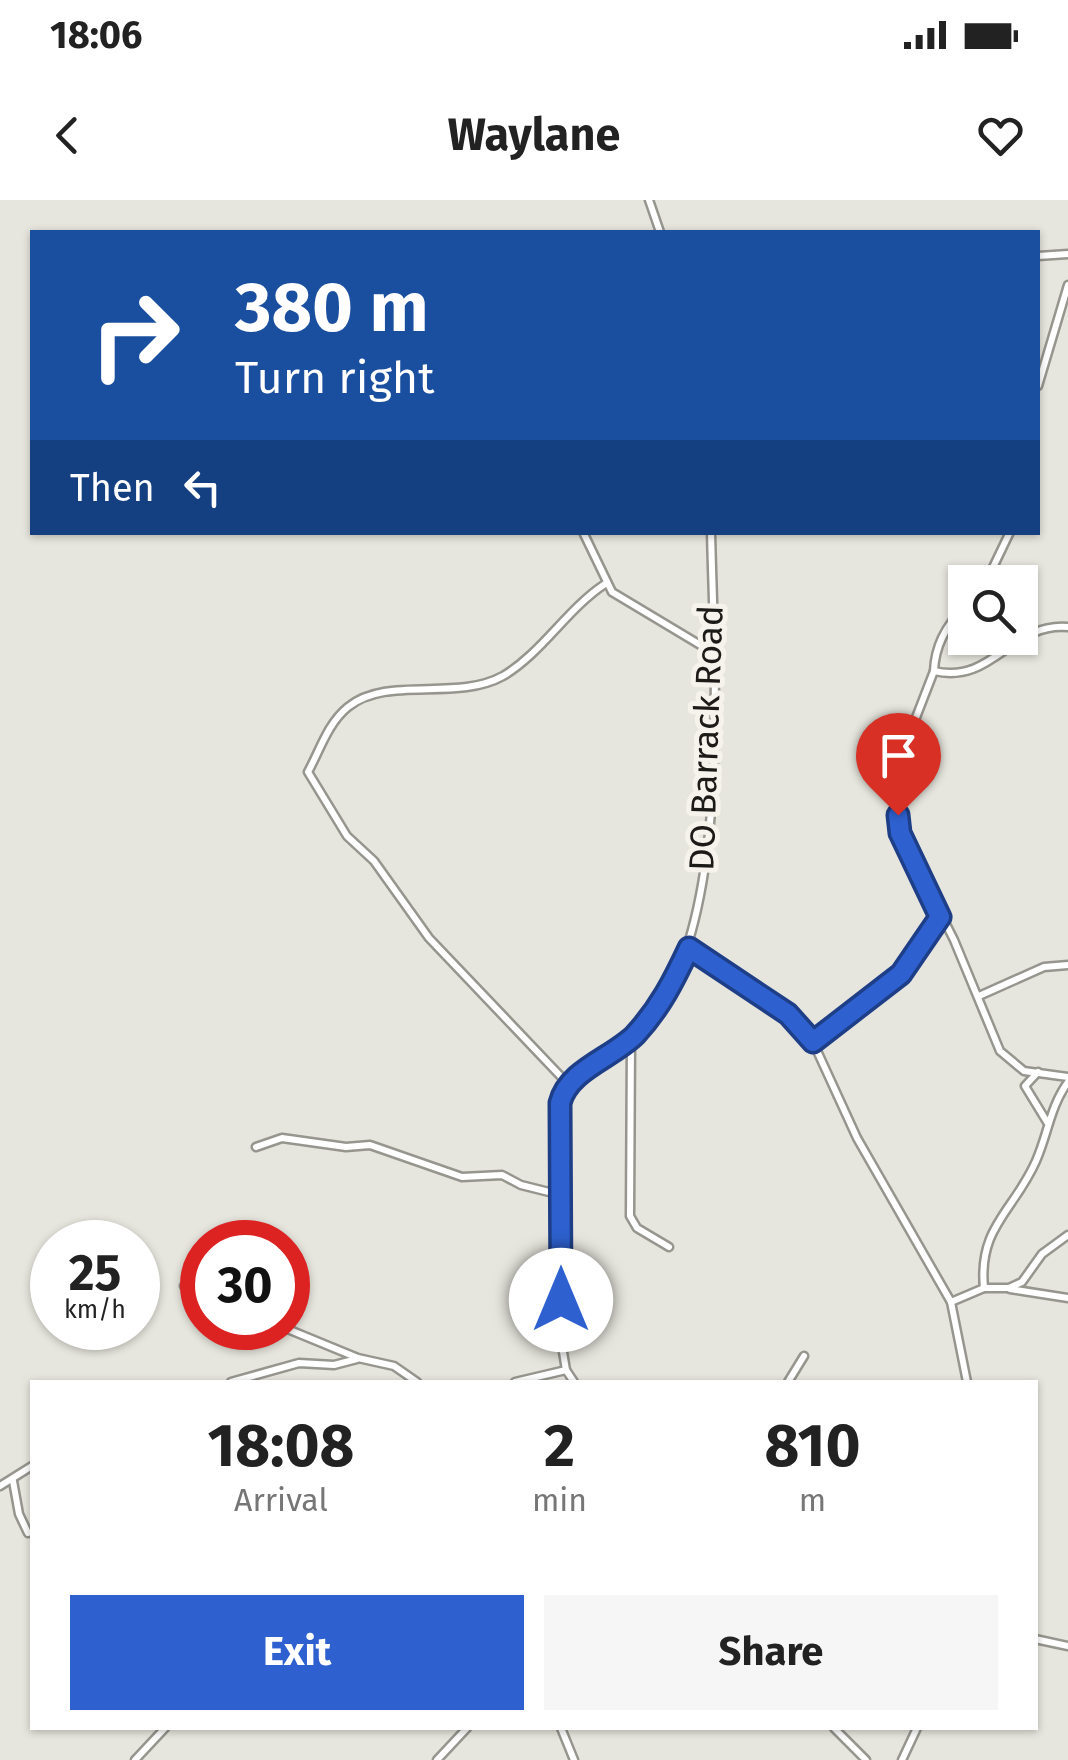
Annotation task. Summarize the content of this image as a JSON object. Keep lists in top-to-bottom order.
{
  "streets": {
    "street": ["DO Barrack Road"]
  },
  "page": {
    "status": "18:06",
    "header": "Waylane",
    "turn": ["380 m", "Turn right"],
    "then": "Then",
    "speed": "25 km/h",
    "limit": "30",
    "eta": [
      "18:08",
      "Arrival",
      "2",
      "min",
      "810",
      "m"
    ],
    "buttons": ["Exit", "Share"]
  }
}
